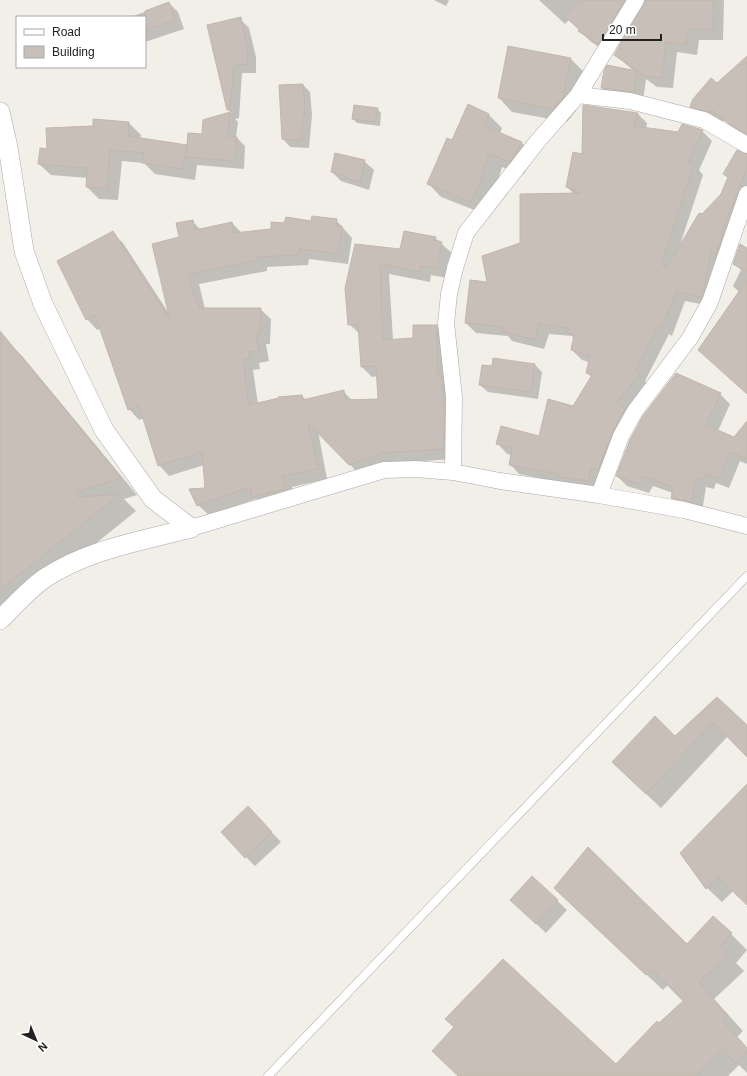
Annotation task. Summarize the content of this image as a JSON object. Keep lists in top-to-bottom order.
{
  "legend": ["Road", "Building"],
  "scale_bar": "20 m",
  "north": "bottom right"
}
